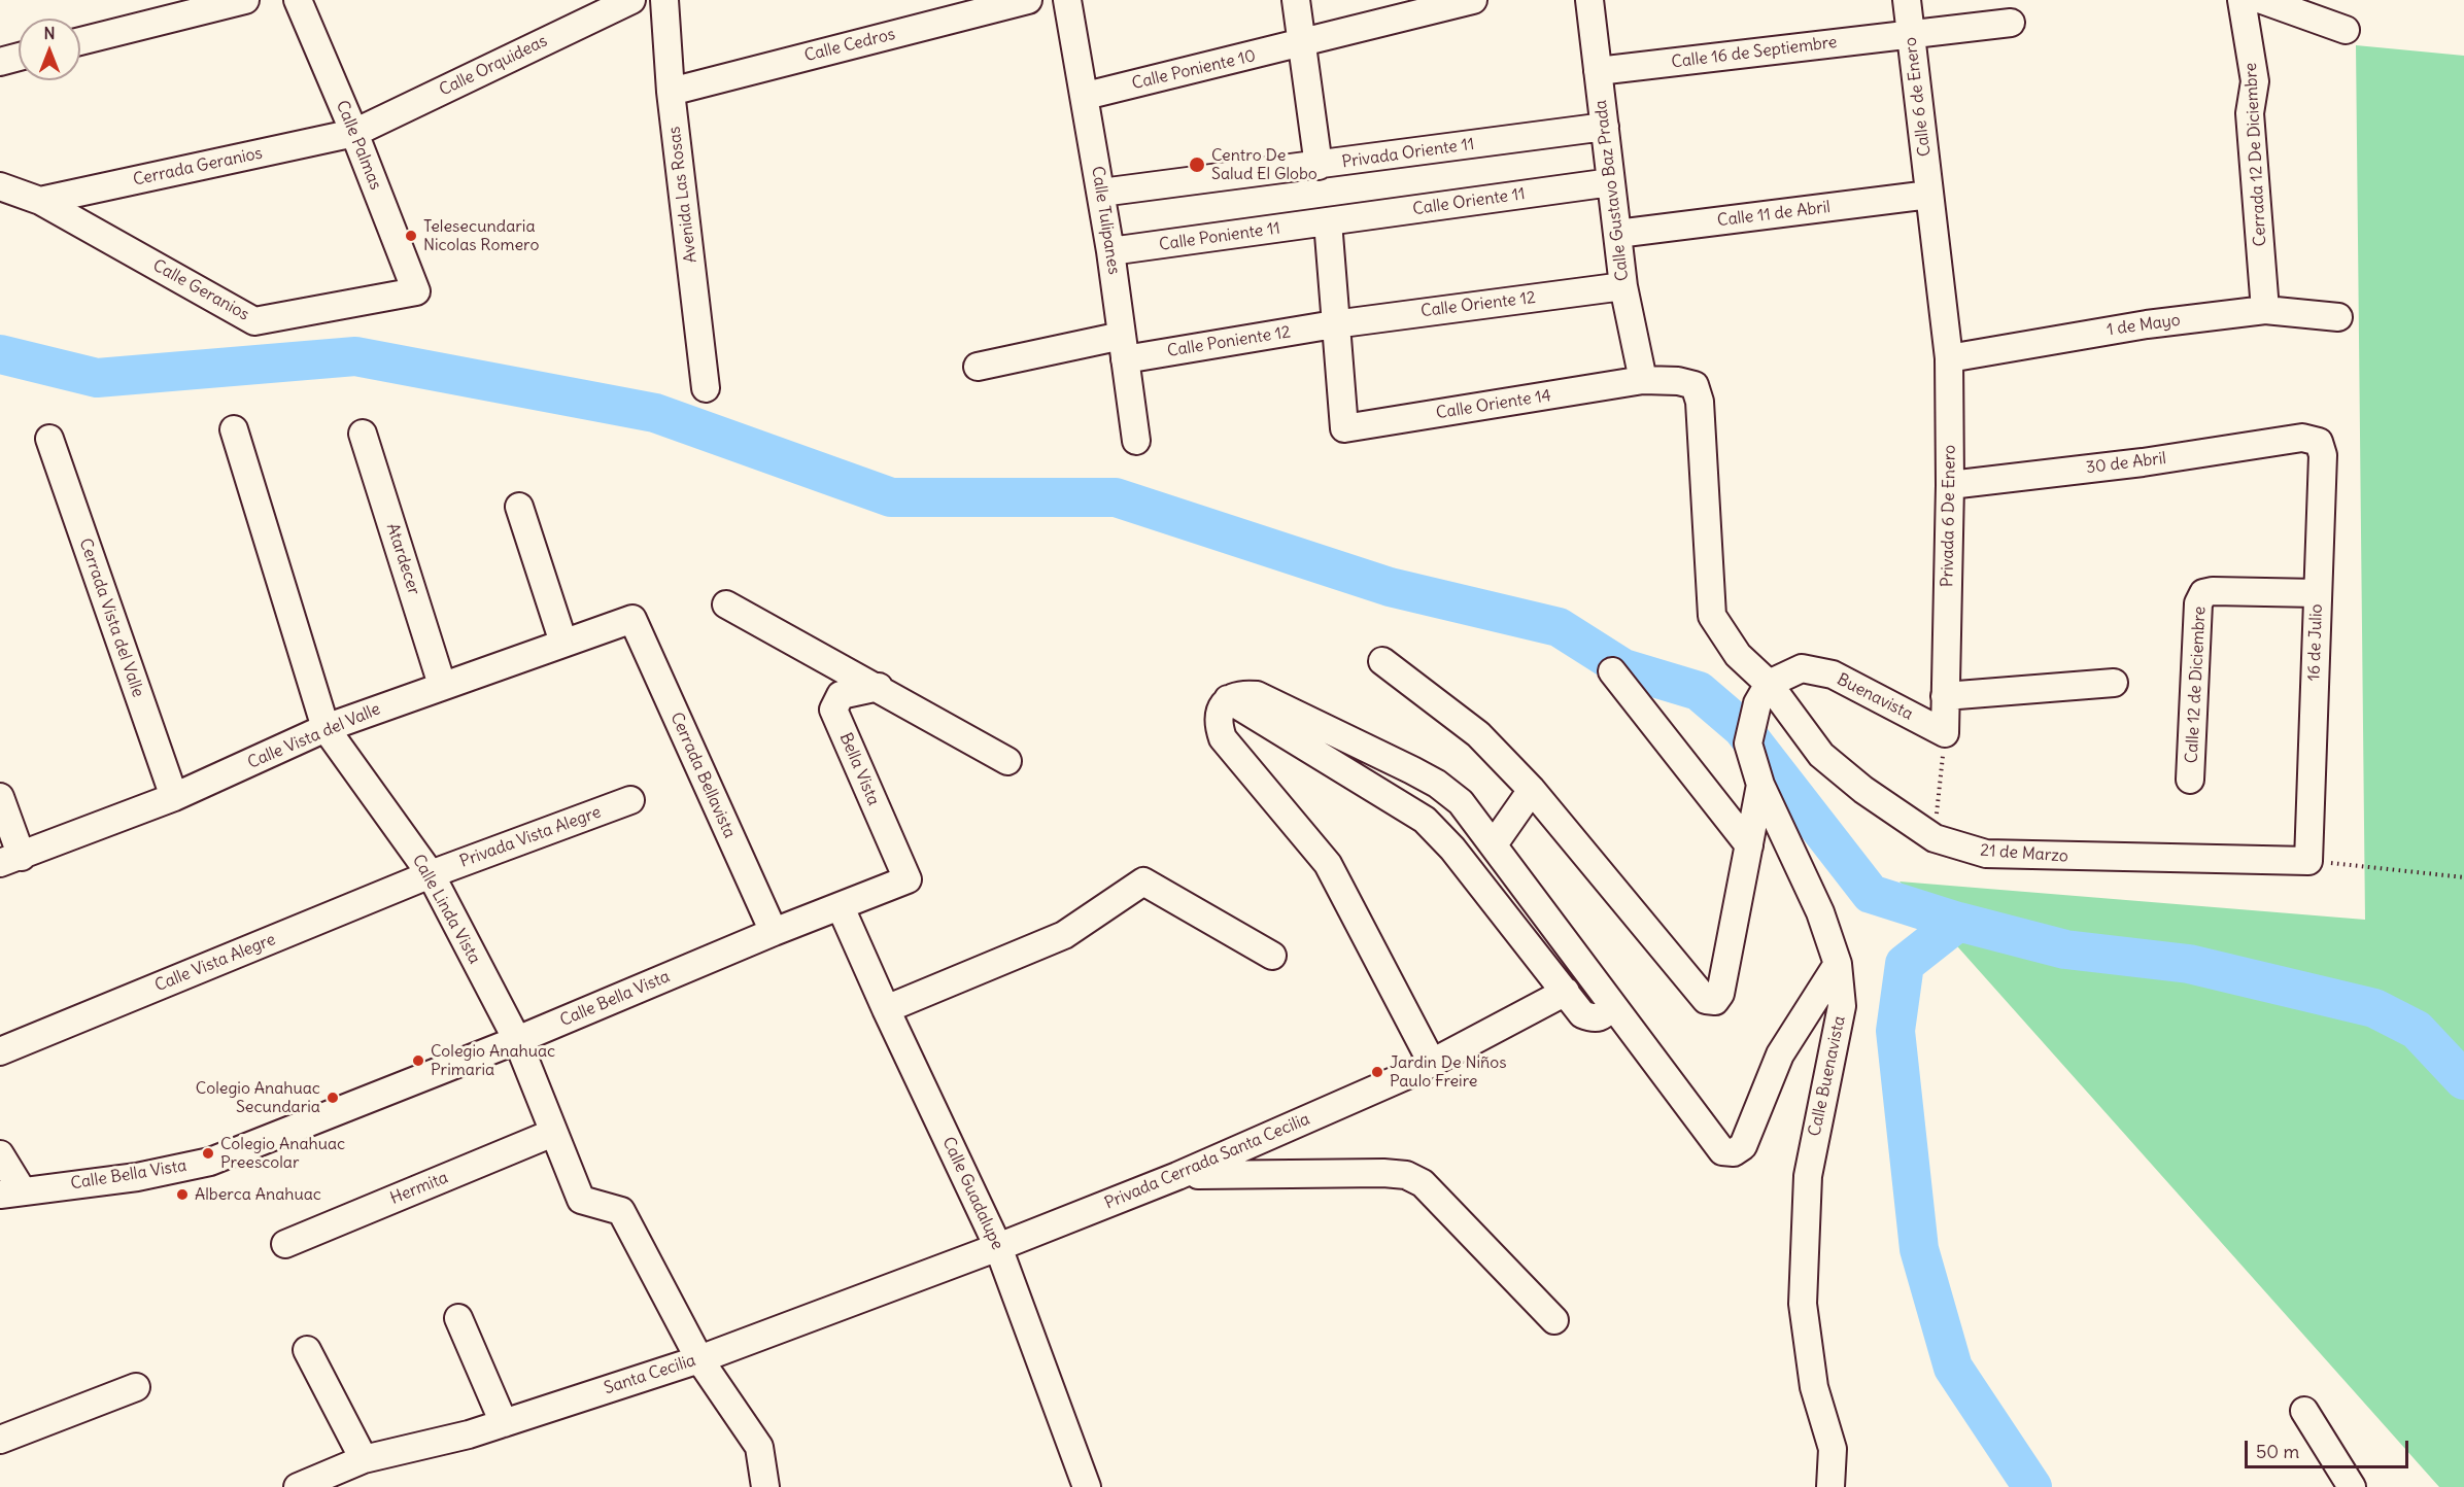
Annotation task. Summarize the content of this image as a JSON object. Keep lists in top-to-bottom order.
{
  "streets": {
    "street": [
      "Calle Cedros",
      "Calle 16 de Septiembre",
      "Calle Orquideas",
      "Calle Poniente 10",
      "Calle 6 de Enero",
      "Calle Palmas",
      "Privada Oriente 11",
      "Cerrada 12 De Diciembre",
      "Cerrada Geranios",
      "Calle Gustavo Baz Prada",
      "Avenida Las Rosas",
      "Calle Oriente 11",
      "Calle 11 de Abril",
      "Calle Tulipanes",
      "Calle Poniente 11",
      "Calle Geranios",
      "Calle Oriente 12",
      "1 de Mayo",
      "Calle Poniente 12",
      "Calle Oriente 14",
      "30 de Abril",
      "Privada 6 De Enero",
      "Atardecer",
      "Cerrada Vista del Valle",
      "16 de Julio",
      "Calle 12 de Diciembre",
      "Buenavista",
      "Calle Vista del Valle",
      "Bella Vista",
      "Cerrada Bellavista",
      "Privada Vista Alegre",
      "21 de Marzo",
      "Calle Linda Vista",
      "Calle Vista Alegre",
      "Calle Bella Vista",
      "Calle Buenavista",
      "Privada Cerrada Santa Cecilia",
      "Hermita",
      "Calle Guadalupe",
      "Santa Cecilia"
    ]
  },
  "crossings": [
    ["Calle Cedros", "Avenida Las Rosas"],
    ["Calle 16 de Septiembre", "Calle 6 de Enero"],
    ["Calle 16 de Septiembre", "Calle Gustavo Baz Prada"],
    ["Calle Orquideas", "Calle Palmas"],
    ["Calle Orquideas", "Cerrada Geranios"],
    ["Calle Poniente 10", "Calle Tulipanes"],
    ["Calle 6 de Enero", "Calle 11 de Abril"],
    ["Calle 6 de Enero", "Privada 6 De Enero"],
    ["Calle Palmas", "Cerrada Geranios"],
    ["Calle Palmas", "Calle Geranios"],
    ["Privada Oriente 11", "Calle Gustavo Baz Prada"],
    ["Privada Oriente 11", "Calle Tulipanes"],
    ["Cerrada 12 De Diciembre", "1 de Mayo"],
    ["Cerrada Geranios", "Calle Geranios"],
    ["Calle Gustavo Baz Prada", "Calle Oriente 11"],
    ["Calle Gustavo Baz Prada", "Calle 11 de Abril"],
    ["Calle Gustavo Baz Prada", "Calle Oriente 12"],
    ["Calle Gustavo Baz Prada", "Calle Oriente 14"],
    ["Calle Oriente 11", "Calle Poniente 11"],
    ["Calle 11 de Abril", "Privada 6 De Enero"],
    ["Calle Tulipanes", "Calle Poniente 11"],
    ["Calle Tulipanes", "Calle Poniente 12"],
    ["Calle Oriente 12", "Calle Poniente 12"],
    ["Calle Oriente 12", "Calle Oriente 14"],
    ["1 de Mayo", "Privada 6 De Enero"],
    ["Calle Poniente 12", "Calle Oriente 14"],
    ["Calle Oriente 14", "Buenavista"],
    ["Calle Oriente 14", "21 de Marzo"],
    ["Calle Oriente 14", "Calle Buenavista"],
    ["30 de Abril", "Privada 6 De Enero"],
    ["30 de Abril", "16 de Julio"],
    ["Privada 6 De Enero", "Buenavista"],
    ["Atardecer", "Calle Vista del Valle"],
    ["Cerrada Vista del Valle", "Calle Vista del Valle"],
    ["16 de Julio", "Calle 12 de Diciembre"],
    ["16 de Julio", "21 de Marzo"],
    ["Buenavista", "21 de Marzo"],
    ["Buenavista", "Calle Buenavista"],
    ["Calle Vista del Valle", "Cerrada Bellavista"],
    ["Calle Vista del Valle", "Calle Linda Vista"],
    ["Bella Vista", "Calle Bella Vista"],
    ["Cerrada Bellavista", "Calle Bella Vista"],
    ["Privada Vista Alegre", "Calle Linda Vista"],
    ["Privada Vista Alegre", "Calle Vista Alegre"],
    ["21 de Marzo", "Calle Buenavista"],
    ["Calle Linda Vista", "Calle Vista Alegre"],
    ["Calle Linda Vista", "Calle Bella Vista"],
    ["Calle Linda Vista", "Hermita"],
    ["Calle Linda Vista", "Santa Cecilia"],
    ["Calle Bella Vista", "Calle Guadalupe"],
    ["Privada Cerrada Santa Cecilia", "Calle Guadalupe"],
    ["Privada Cerrada Santa Cecilia", "Santa Cecilia"],
    ["Calle Guadalupe", "Santa Cecilia"]
  ],
  "places": [
    "Centro De Salud El Globo",
    "Telesecundaria Nicolas Romero",
    "Colegio Anahuac Primaria",
    "Jardin De Niños Paulo Freire",
    "Colegio Anahuac Secundaria",
    "Colegio Anahuac Preescolar",
    "Alberca Anahuac"
  ],
  "scale_bar": "50 m",
  "north": "top"
}
